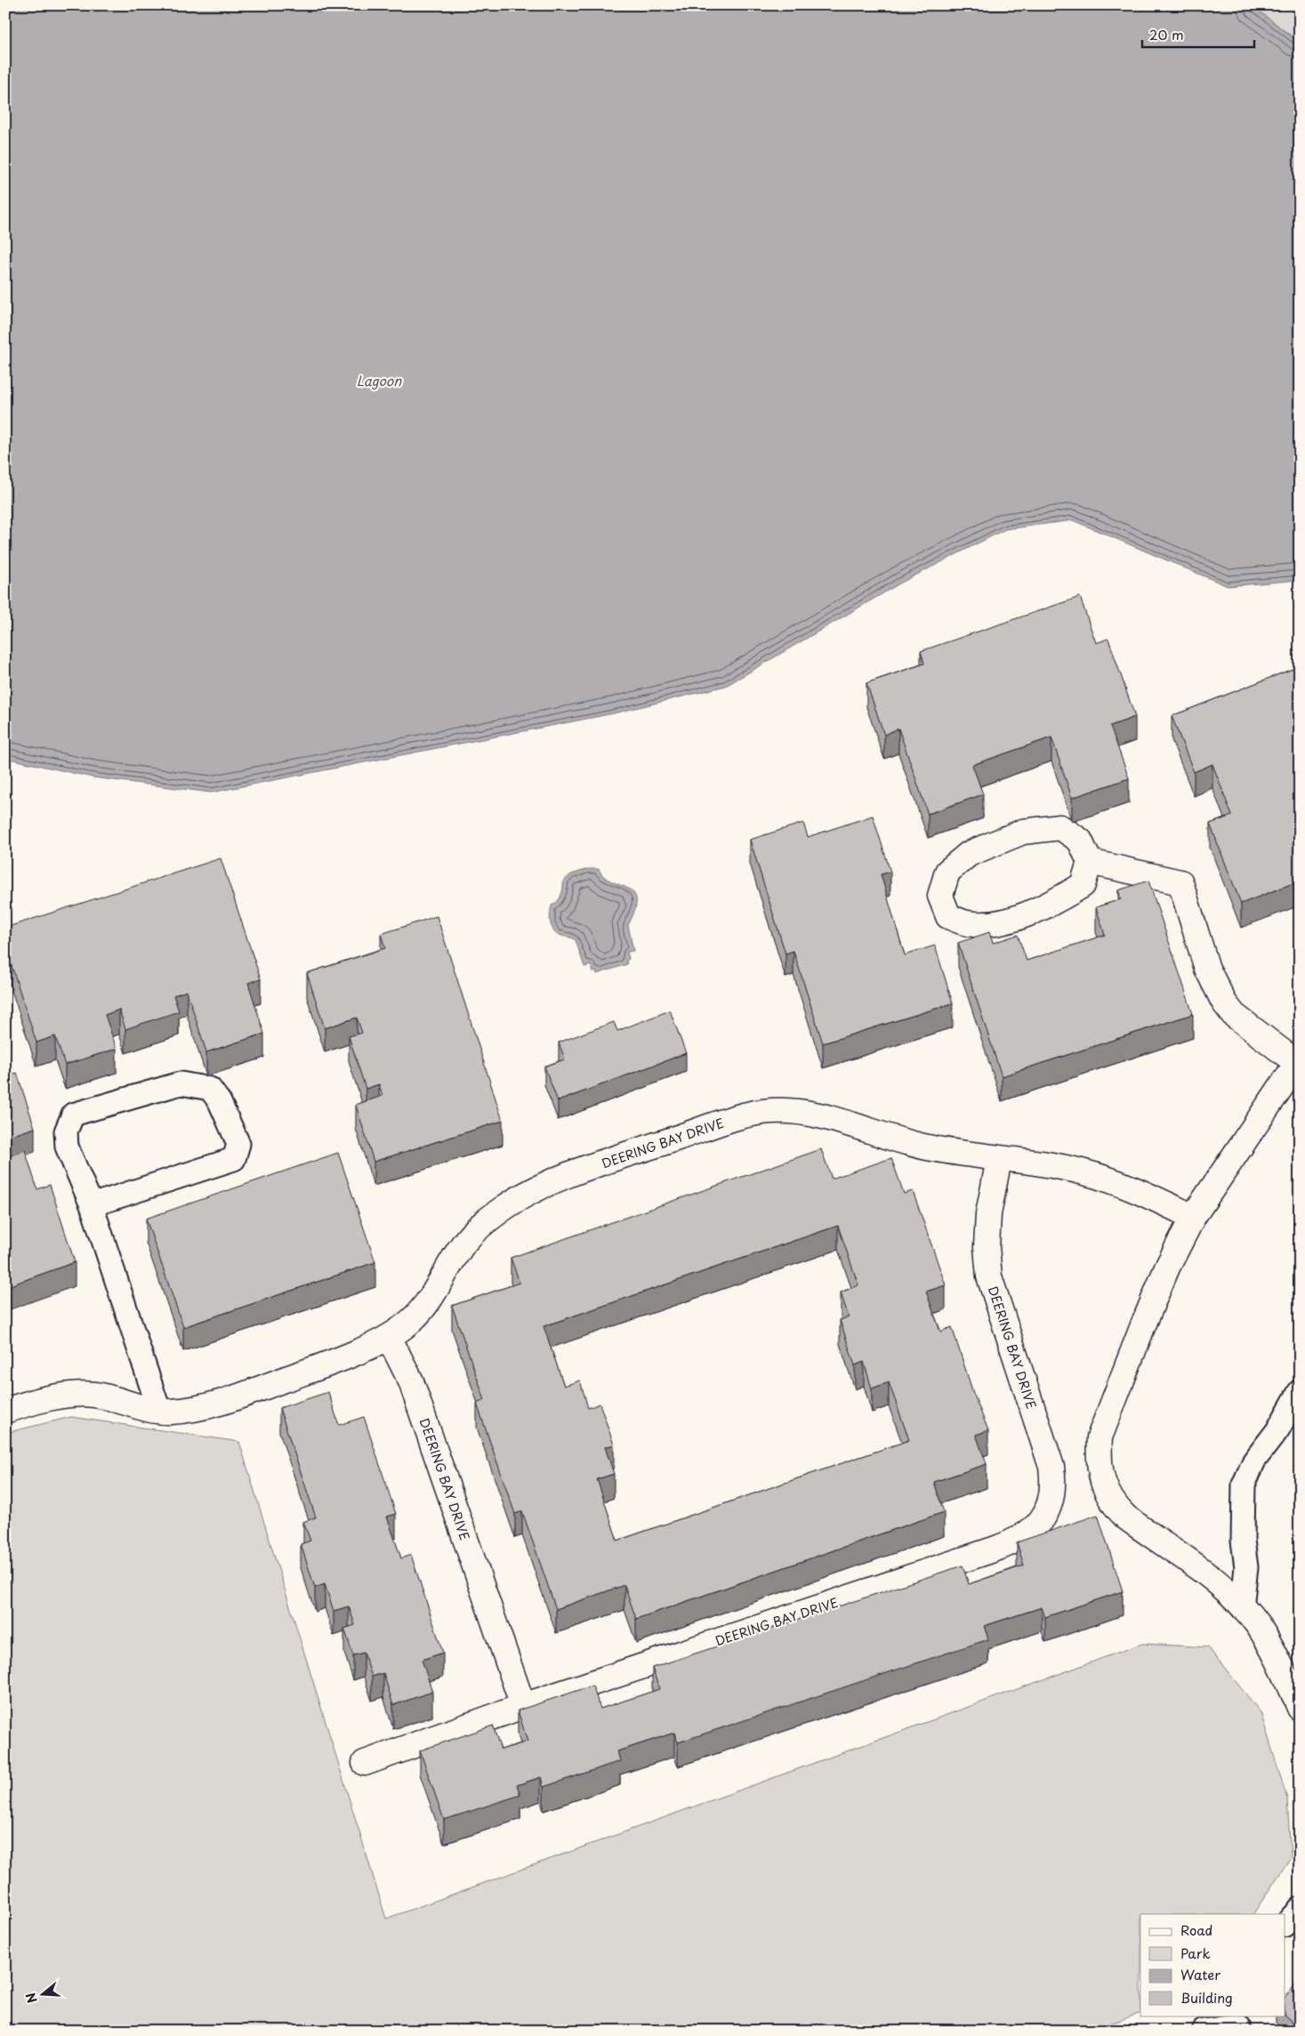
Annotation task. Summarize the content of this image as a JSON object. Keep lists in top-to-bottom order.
{
  "streets": {
    "street": ["DEERING BAY DRIVE"]
  },
  "water": ["Lagoon"],
  "legend": [
    "Road",
    "Park",
    "Water",
    "Building"
  ],
  "scale_bar": "20 m",
  "north": "left"
}
